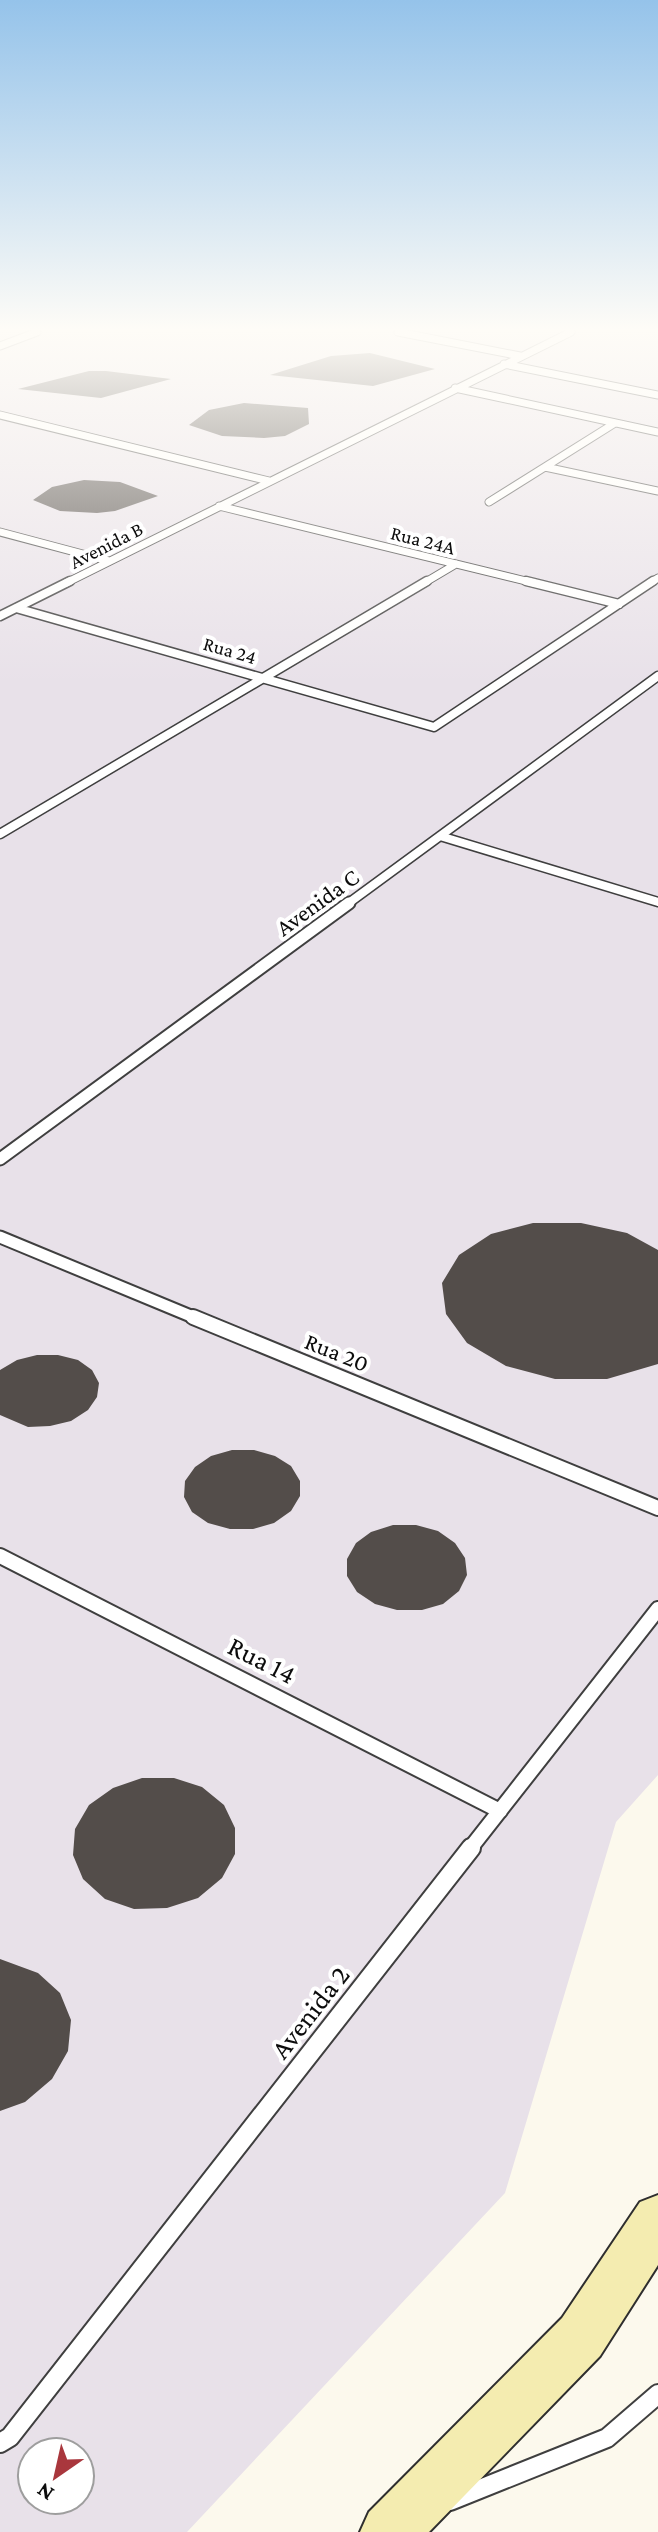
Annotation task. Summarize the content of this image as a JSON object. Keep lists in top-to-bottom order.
{
  "streets": {
    "lane": [
      "Rua 24A",
      "Avenida B",
      "Rua 24",
      "Avenida C",
      "Rua 20",
      "Rua 14",
      "Avenida 2"
    ]
  },
  "crossings": [
    ["Rua 24A", "Avenida B"],
    ["Rua 24A", "Rua 24"],
    ["Avenida B", "Rua 24"],
    ["Rua 14", "Avenida 2"]
  ],
  "north": "bottom left"
}
